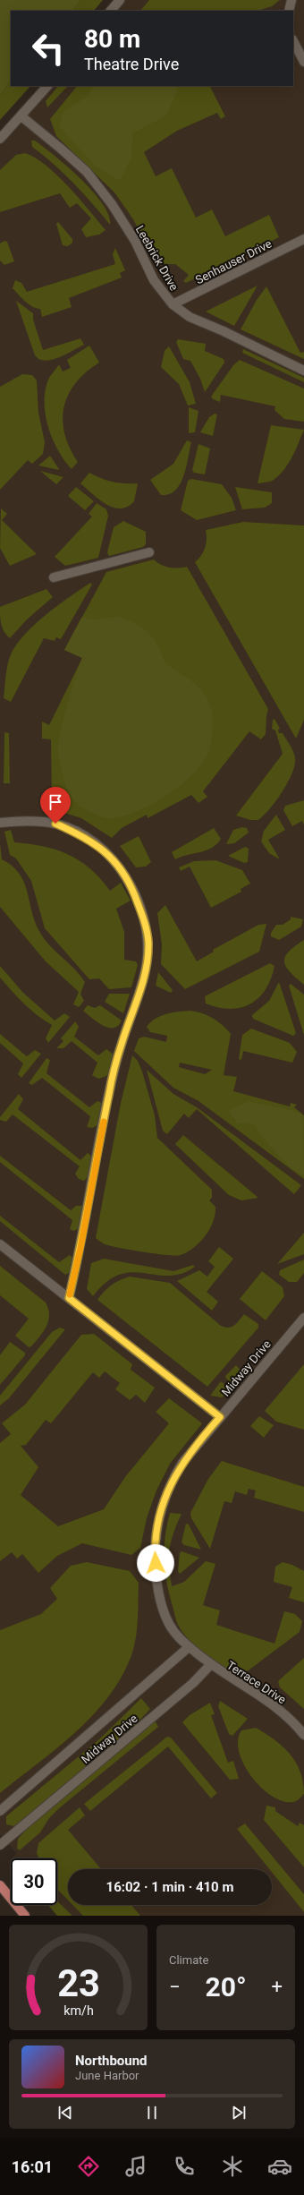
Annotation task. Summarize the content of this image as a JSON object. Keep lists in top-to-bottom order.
{
  "streets": {
    "street": [
      "Leebrick Drive",
      "Senhauser Drive",
      "Midway Drive",
      "Terrace Drive"
    ]
  },
  "crossings": [
    ["Leebrick Drive", "Senhauser Drive"],
    ["Midway Drive", "Terrace Drive"]
  ],
  "page": {
    "turn": ["80 m", "Theatre Drive"],
    "limit": "30",
    "trip": "16:02 · 1 min · 410 m",
    "tile": "Climate",
    "heat": ["−", "20°", "+"],
    "song": ["Northbound", "June Harbor"],
    "tabs": "16:01",
    "gauge": ["23", "km/h"]
  }
}
